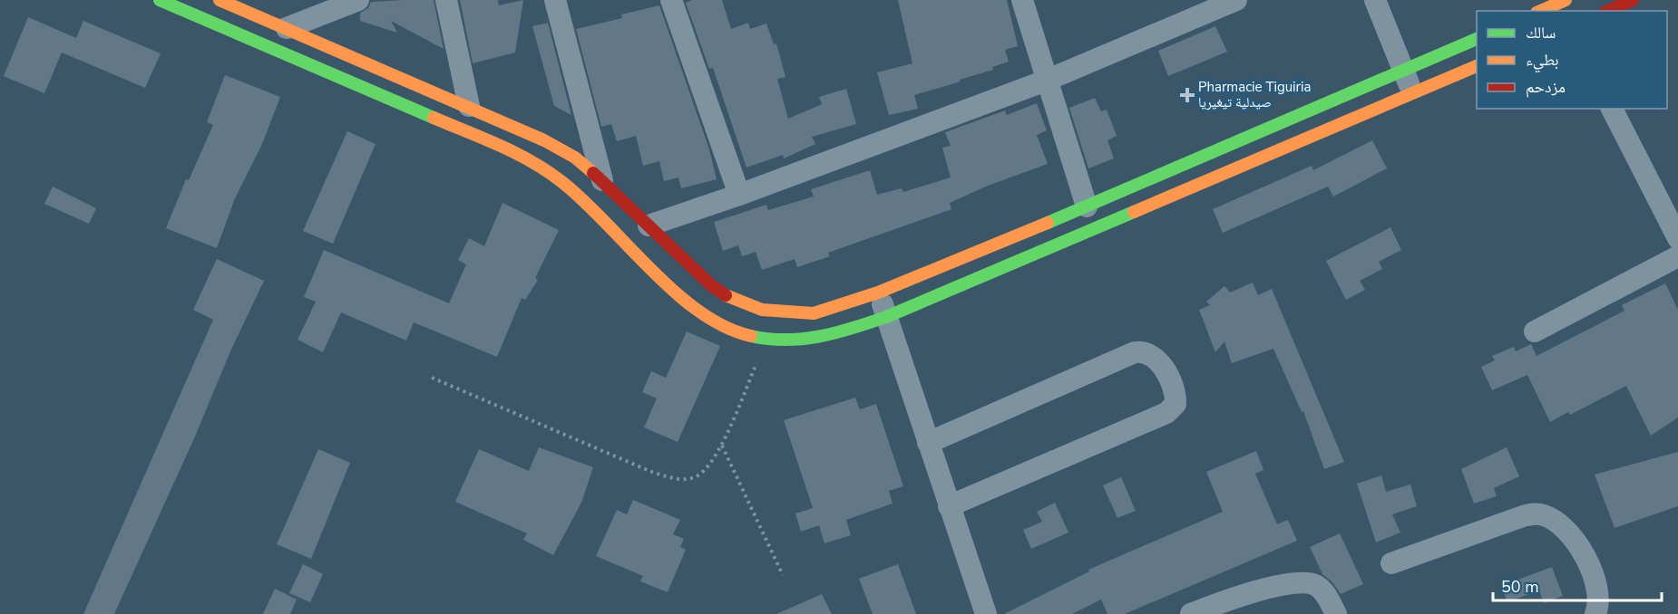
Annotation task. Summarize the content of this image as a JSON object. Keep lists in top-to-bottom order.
{
  "places": {
    "health": ["Pharmacie Tiguiria صيدلية تيغيريا"]
  },
  "legend": ["سالك", "بطيء", "مزدحم"],
  "scale_bar": "50 m"
}
